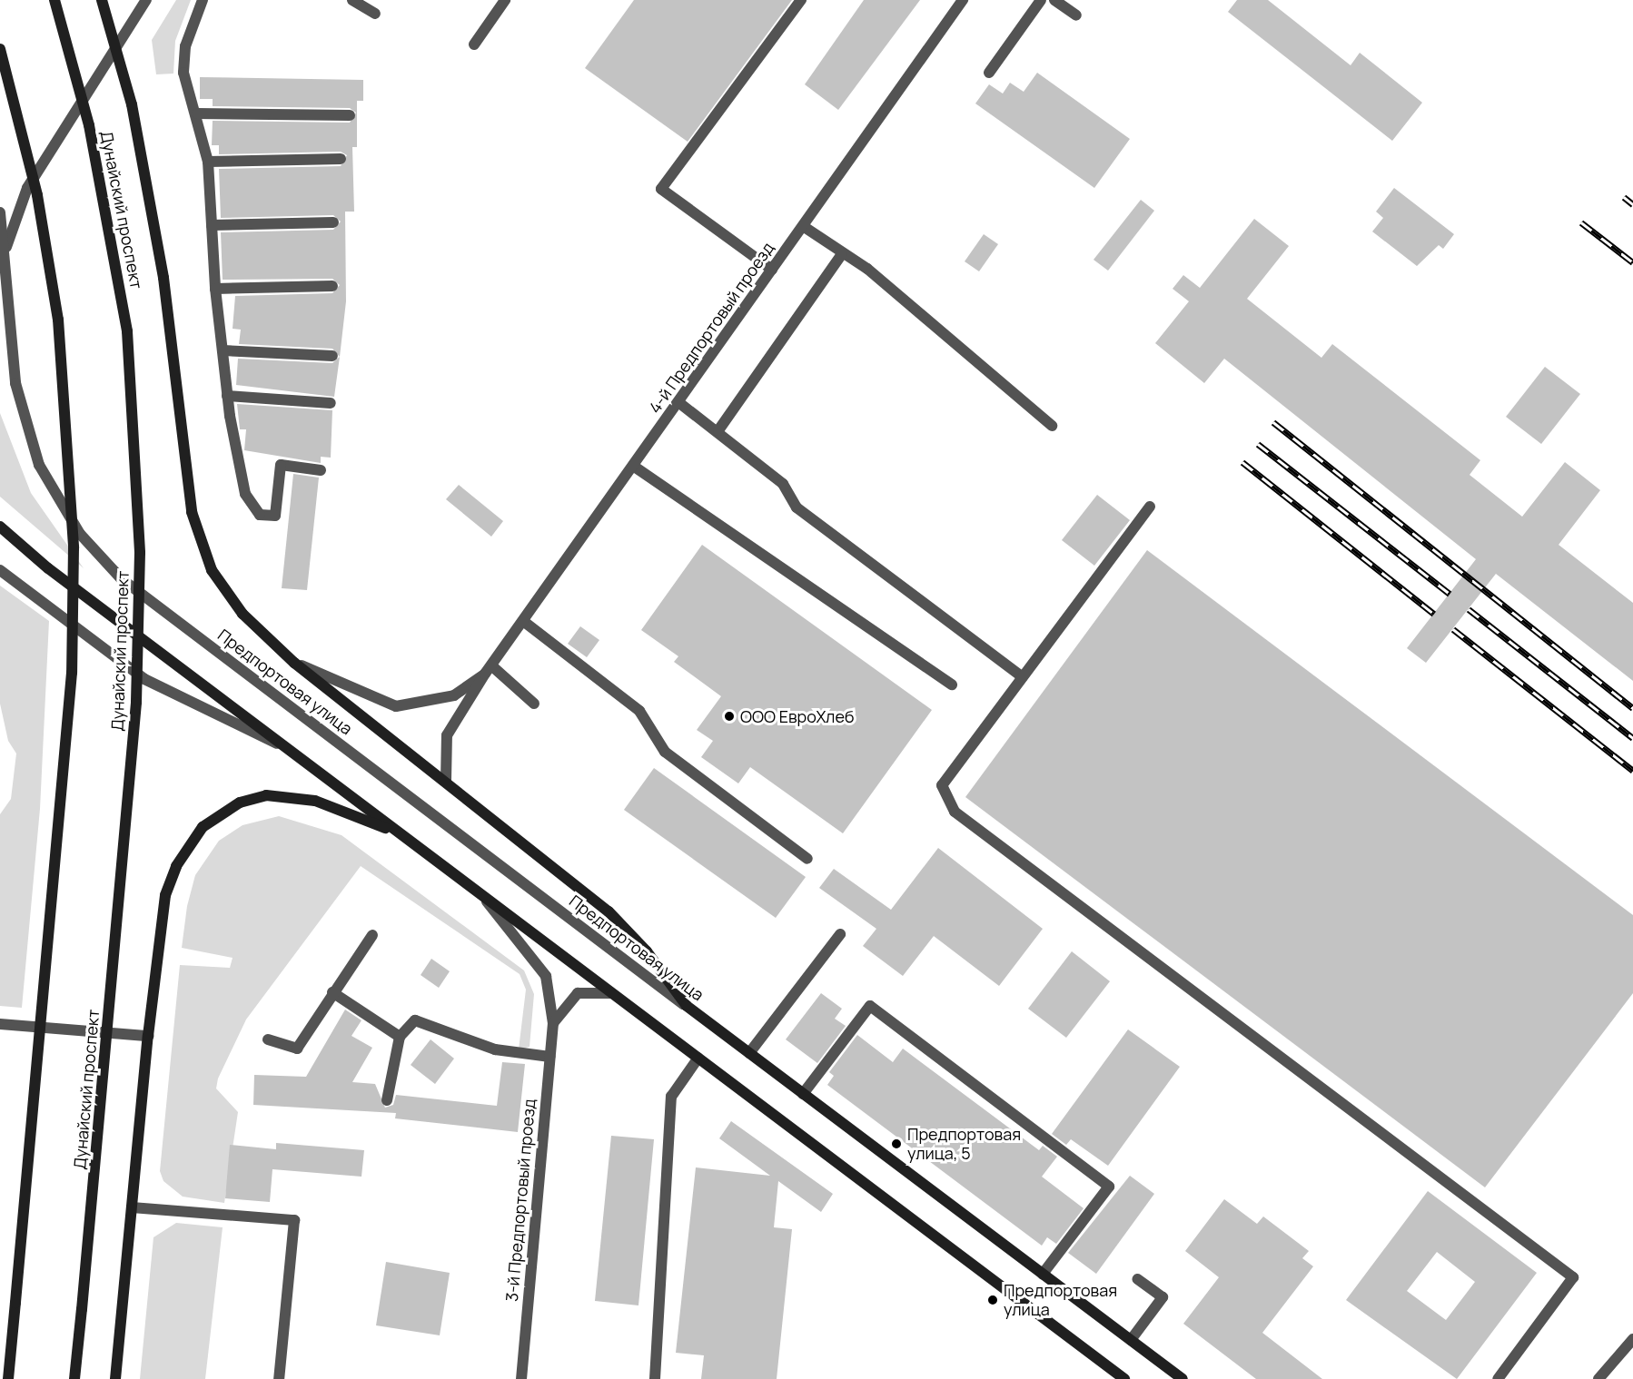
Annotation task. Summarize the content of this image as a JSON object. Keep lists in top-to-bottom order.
{
  "streets": {
    "main road": ["Дунайский проспект", "Предпортовая улица"],
    "street": ["4-й Предпортовый проезд", "3-й Предпортовый проезд"]
  },
  "places": ["ООО ЕвроХлеб", "Предпортовая улица, 5", "Предпортовая улица"]
}
